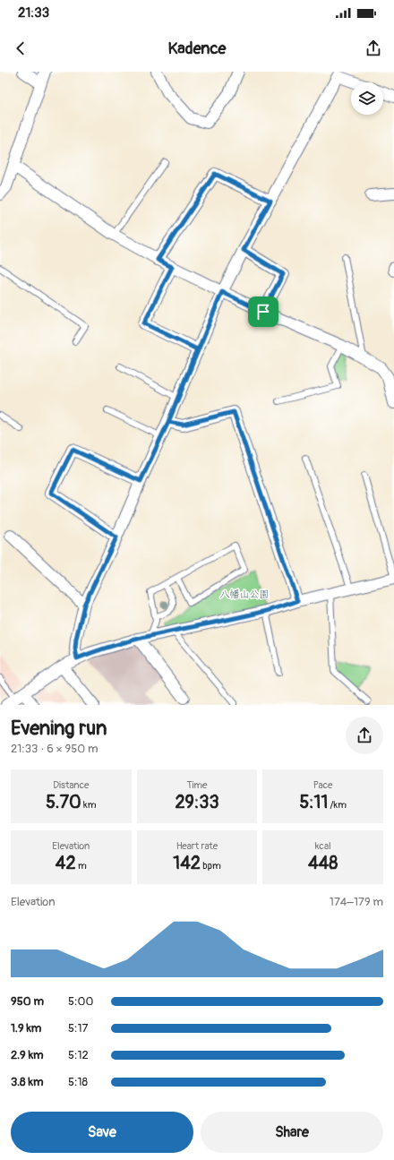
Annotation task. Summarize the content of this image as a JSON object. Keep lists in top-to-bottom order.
{
  "parks": ["八幡山公園"],
  "page": {
    "status": "21:33",
    "header": "Kadence",
    "heading": ["Evening run", "21:33 · 6 × 950 m"],
    "stats": [
      ["Distance", "5.70 km"],
      ["Time", "29:33"],
      ["Pace", "5:11 /km"],
      ["Elevation", "42 m"],
      ["Heart rate", "142 bpm"],
      ["kcal", "448"]
    ],
    "chart": ["Elevation", "174–179 m"],
    "list": [
      {
        "name": "950 m",
        "note": "5:00"
      },
      {
        "name": "1.9 km",
        "note": "5:17"
      },
      {
        "name": "2.9 km",
        "note": "5:12"
      },
      {
        "name": "3.8 km",
        "note": "5:18"
      }
    ],
    "buttons": ["Save", "Share"]
  }
}
